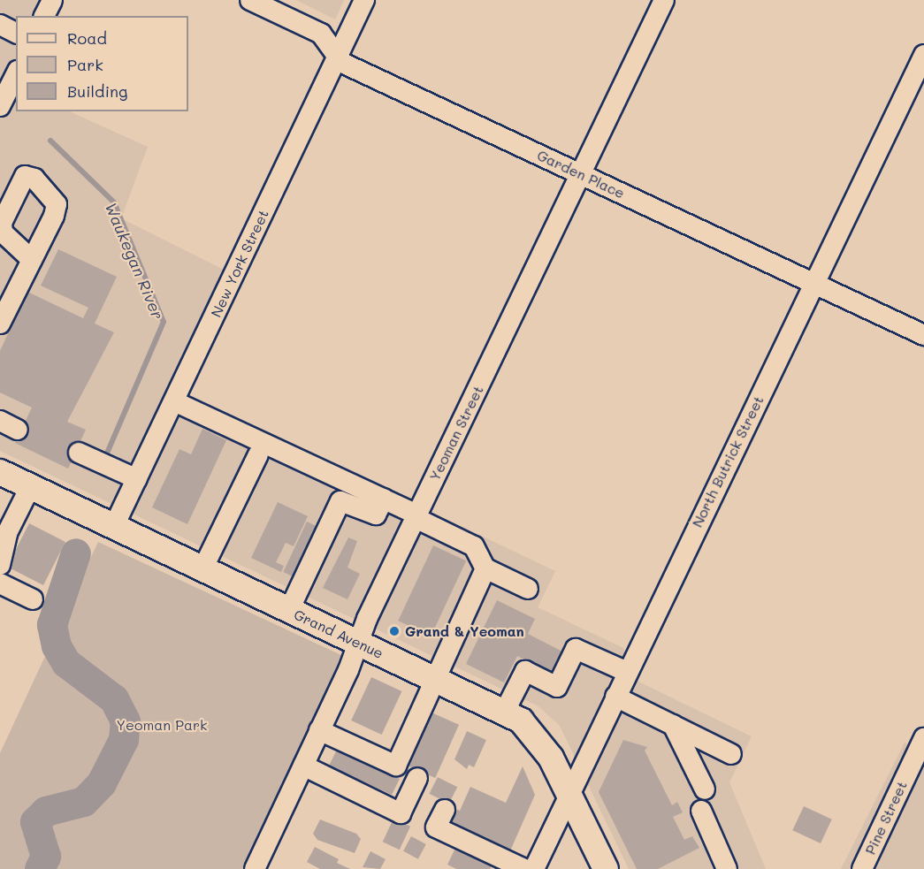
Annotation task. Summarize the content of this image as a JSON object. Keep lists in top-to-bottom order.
{
  "streets": {
    "main road": ["Grand Avenue"],
    "street": [
      "Garden Place",
      "New York Street",
      "Yeoman Street",
      "North Butrick Street",
      "Pine Street"
    ]
  },
  "crossings": [
    ["Garden Place", "New York Street"],
    ["Garden Place", "Yeoman Street"],
    ["Garden Place", "North Butrick Street"],
    ["New York Street", "Grand Avenue"],
    ["Yeoman Street", "Grand Avenue"],
    ["North Butrick Street", "Grand Avenue"]
  ],
  "water": ["Waukegan River"],
  "parks": ["Yeoman Park"],
  "places": ["Grand & Yeoman"],
  "legend": ["Road", "Park", "Building"]
}
